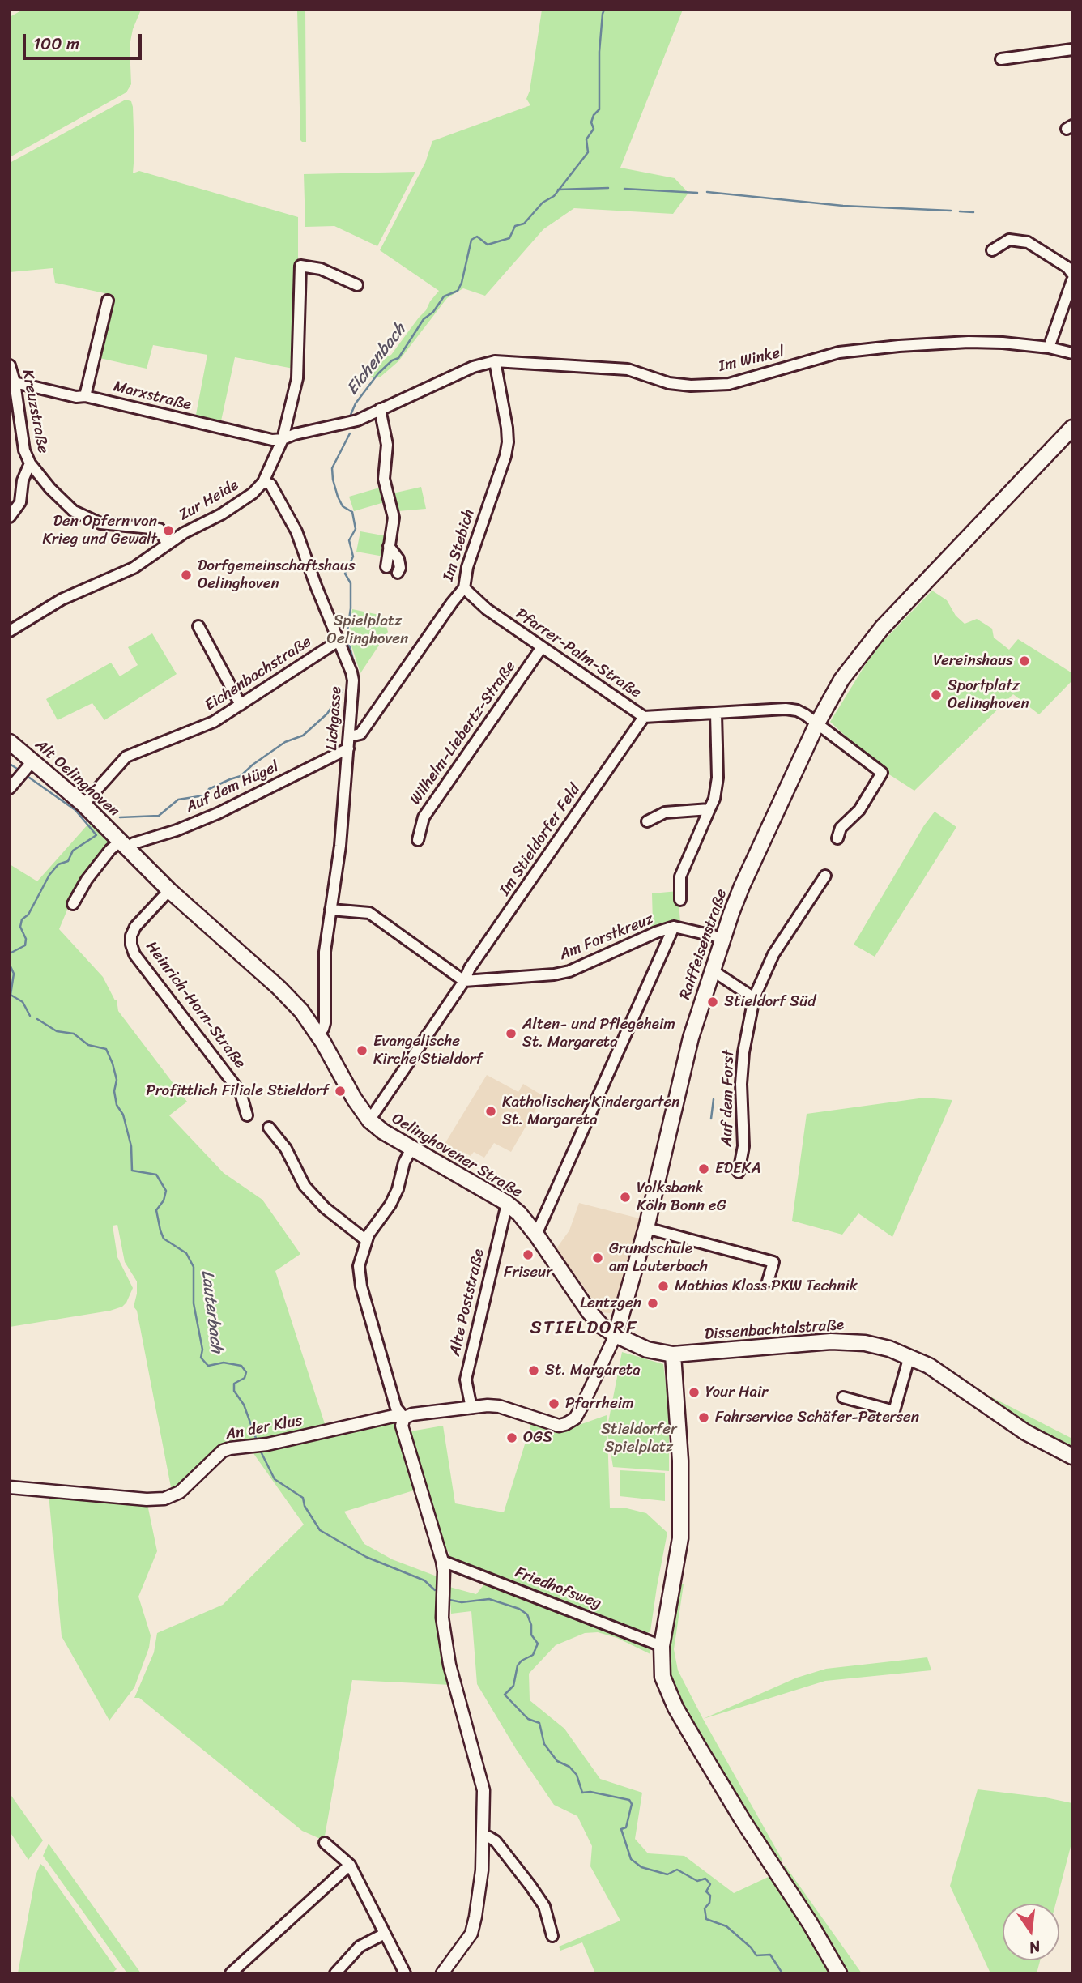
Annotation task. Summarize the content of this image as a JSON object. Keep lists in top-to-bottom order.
{
  "streets": {
    "main road": [
      "Alt Oelinghoven",
      "Raiffeisenstraße",
      "Oelinghovener Straße",
      "Dissenbachtalstraße"
    ],
    "street": [
      "Im Winkel",
      "Marxstraße",
      "Kreuzstraße",
      "Zur Heide",
      "Im Stebich",
      "Pfarrer-Palm-Straße",
      "Eichenbachstraße",
      "Lichgasse",
      "Wilhelm-Liebertz-Straße",
      "Auf dem Hügel",
      "Im Stieldorfer Feld",
      "Am Forstkreuz",
      "Heinrich-Horn-Straße",
      "Auf dem Forst",
      "Alte Poststraße",
      "An der Klus",
      "Friedhofsweg"
    ]
  },
  "crossings": [
    ["Im Winkel", "Marxstraße"],
    ["Im Winkel", "Zur Heide"],
    ["Im Winkel", "Im Stebich"],
    ["Marxstraße", "Kreuzstraße"],
    ["Marxstraße", "Zur Heide"],
    ["Kreuzstraße", "Zur Heide"],
    ["Zur Heide", "Lichgasse"],
    ["Im Stebich", "Pfarrer-Palm-Straße"],
    ["Im Stebich", "Lichgasse"],
    ["Pfarrer-Palm-Straße", "Wilhelm-Liebertz-Straße"],
    ["Pfarrer-Palm-Straße", "Im Stieldorfer Feld"],
    ["Pfarrer-Palm-Straße", "Raiffeisenstraße"],
    ["Eichenbachstraße", "Lichgasse"],
    ["Eichenbachstraße", "Alt Oelinghoven"],
    ["Lichgasse", "Auf dem Hügel"],
    ["Lichgasse", "Oelinghovener Straße"],
    ["Alt Oelinghoven", "Auf dem Hügel"],
    ["Alt Oelinghoven", "Oelinghovener Straße"],
    ["Auf dem Hügel", "Oelinghovener Straße"],
    ["Im Stieldorfer Feld", "Am Forstkreuz"],
    ["Am Forstkreuz", "Raiffeisenstraße"],
    ["Raiffeisenstraße", "Oelinghovener Straße"],
    ["Raiffeisenstraße", "An der Klus"],
    ["Heinrich-Horn-Straße", "Oelinghovener Straße"],
    ["Oelinghovener Straße", "Alte Poststraße"],
    ["Oelinghovener Straße", "Dissenbachtalstraße"],
    ["Oelinghovener Straße", "An der Klus"],
    ["Alte Poststraße", "An der Klus"]
  ],
  "districts": ["STIELDORF"],
  "water": ["Eichenbach", "Lauterbach"],
  "parks": ["Spielplatz Oelinghoven", "Stieldorfer Spielplatz"],
  "places": [
    "Den Opfern von Krieg und Gewalt",
    "Dorfgemeinschaftshaus Oelinghoven",
    "Vereinshaus",
    "Sportplatz Oelinghoven",
    "Stieldorf Süd",
    "Alten- und Pflegeheim St. Margareta",
    "Evangelische Kirche Stieldorf",
    "Profittlich Filiale Stieldorf",
    "Katholischer Kindergarten St. Margareta",
    "EDEKA",
    "Volksbank Köln Bonn eG",
    "Friseur",
    "Grundschule am Lauterbach",
    "Mathias Kloss PKW Technik",
    "Lentzgen",
    "St. Margareta",
    "Your Hair",
    "Pfarrheim",
    "Fahrservice Schäfer-Petersen",
    "OGS"
  ],
  "scale_bar": "100 m",
  "north": "bottom"
}
